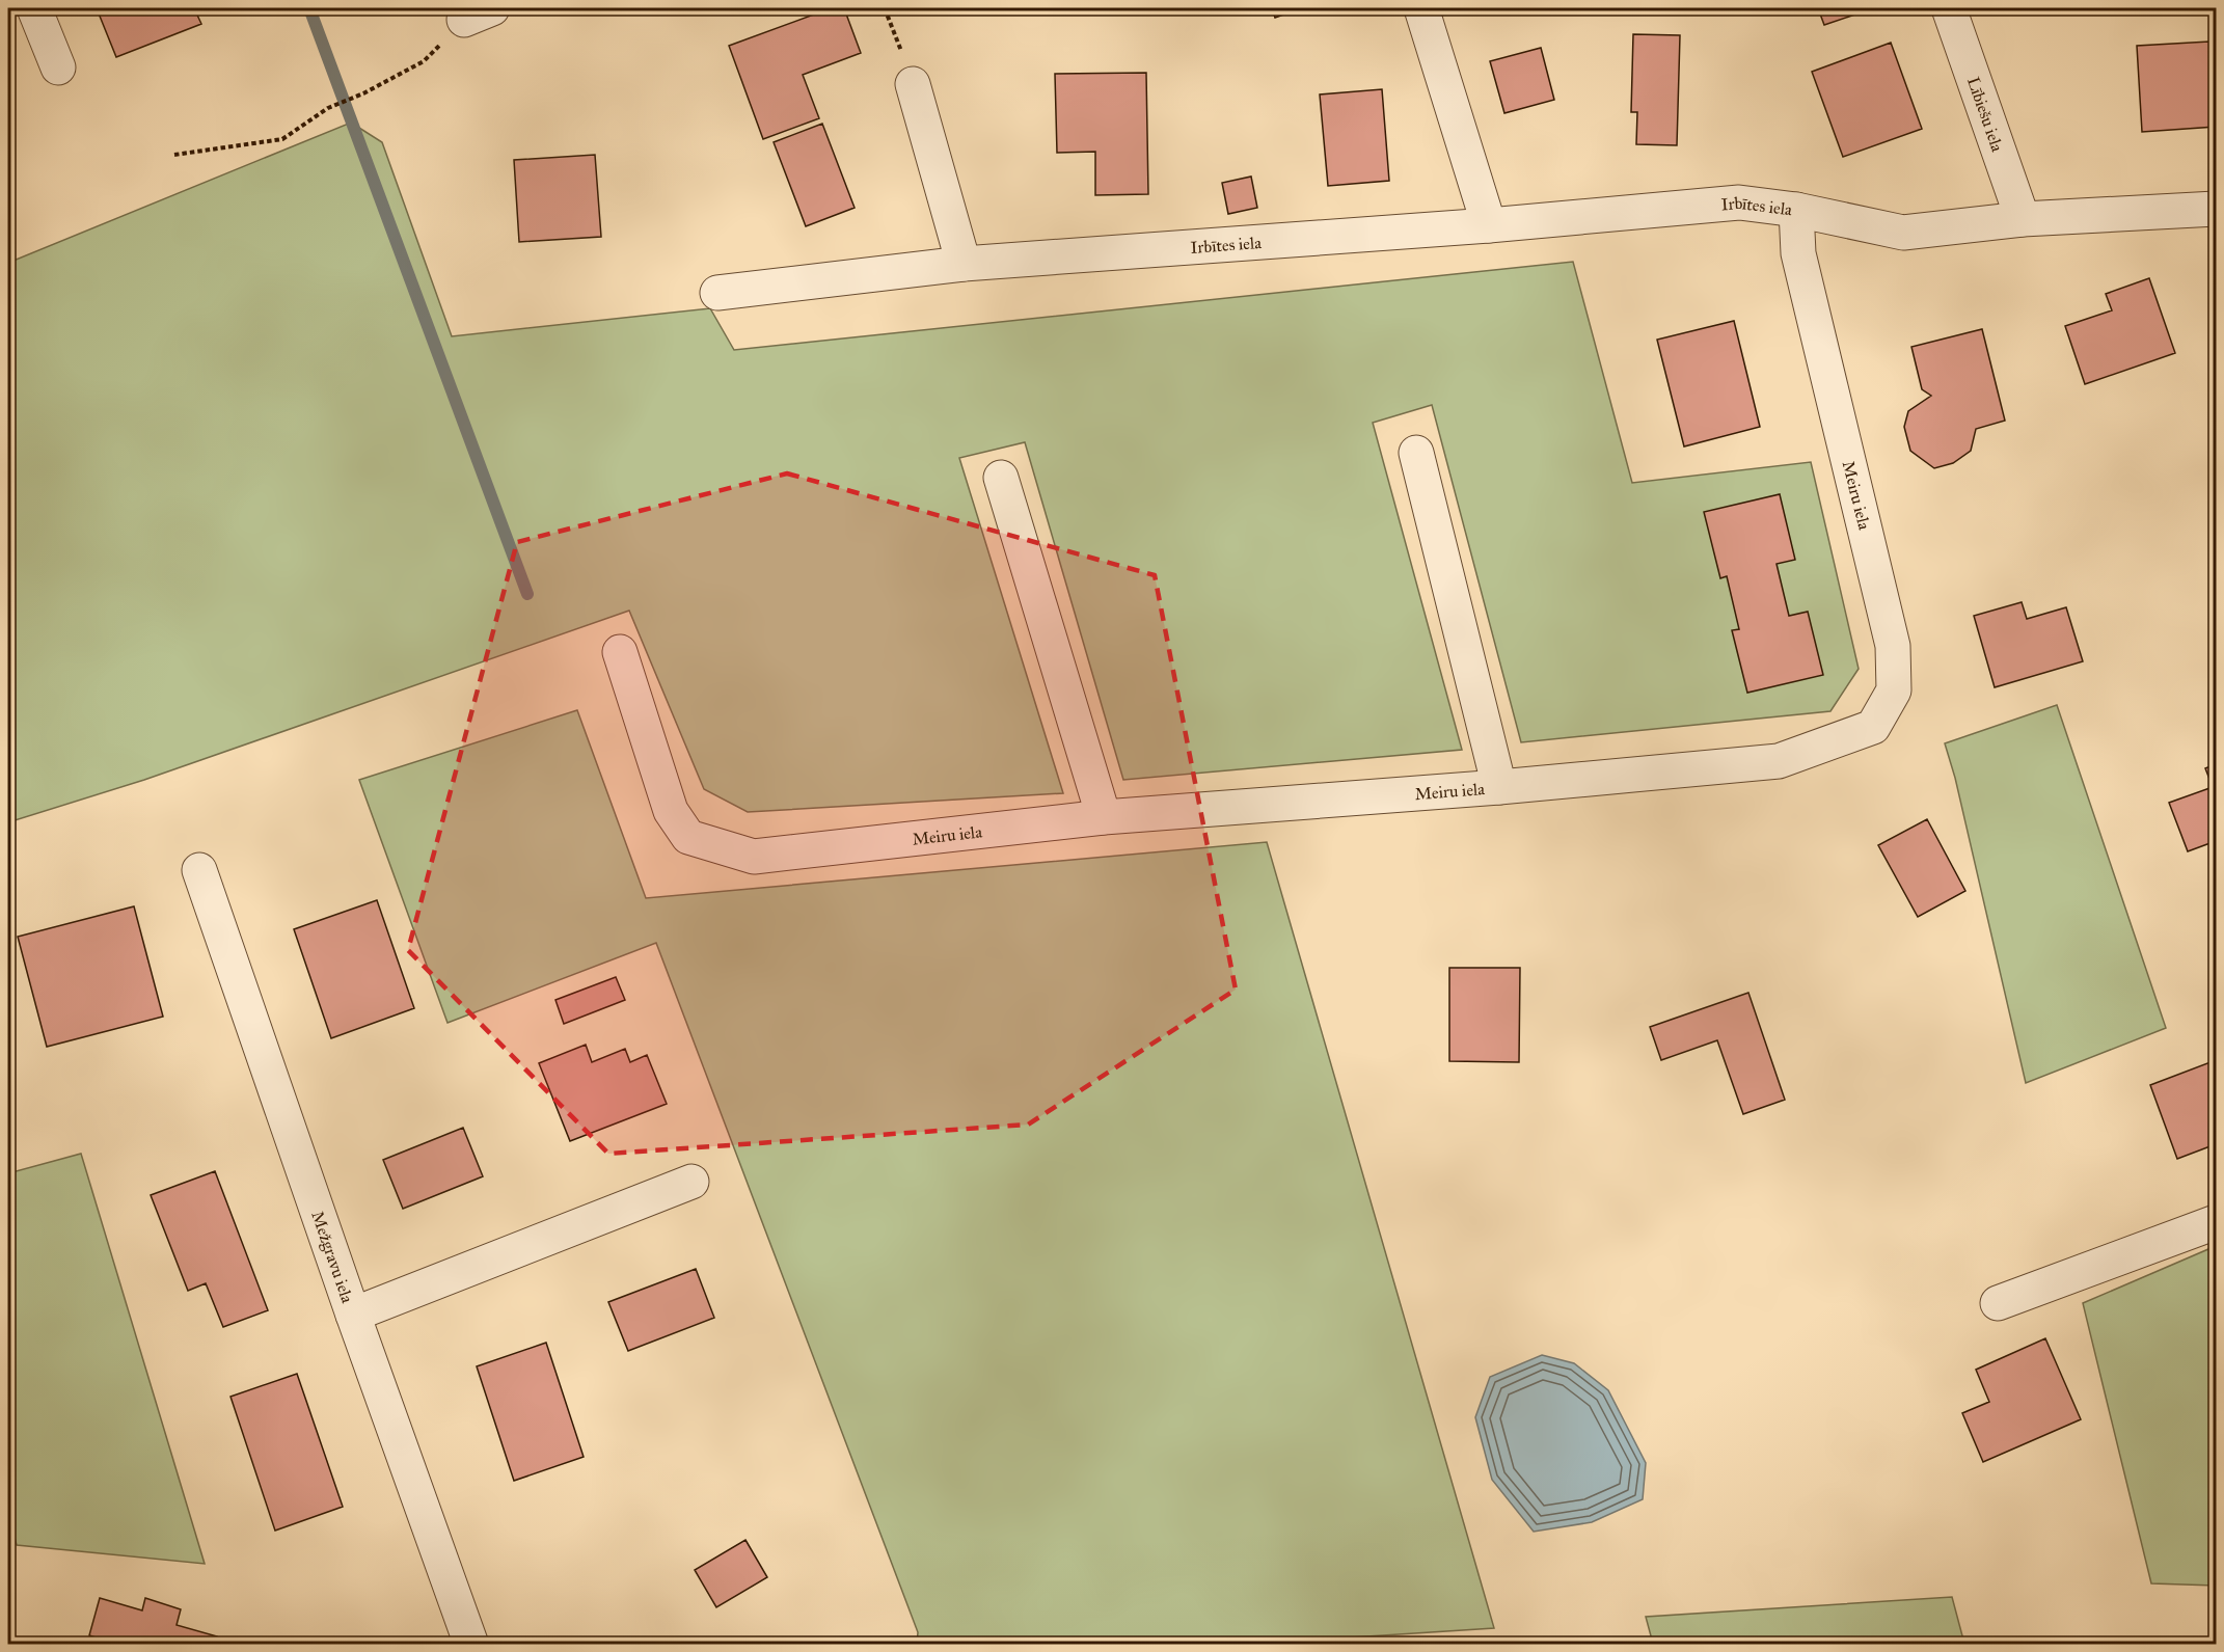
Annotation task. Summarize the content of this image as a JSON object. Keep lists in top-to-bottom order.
{
  "streets": {
    "street": [
      "Lībiešu iela",
      "Irbītes iela",
      "Meiru iela",
      "Mežgravu iela"
    ]
  },
  "crossings": [
    ["Lībiešu iela", "Irbītes iela"],
    ["Irbītes iela", "Meiru iela"]
  ]
}
